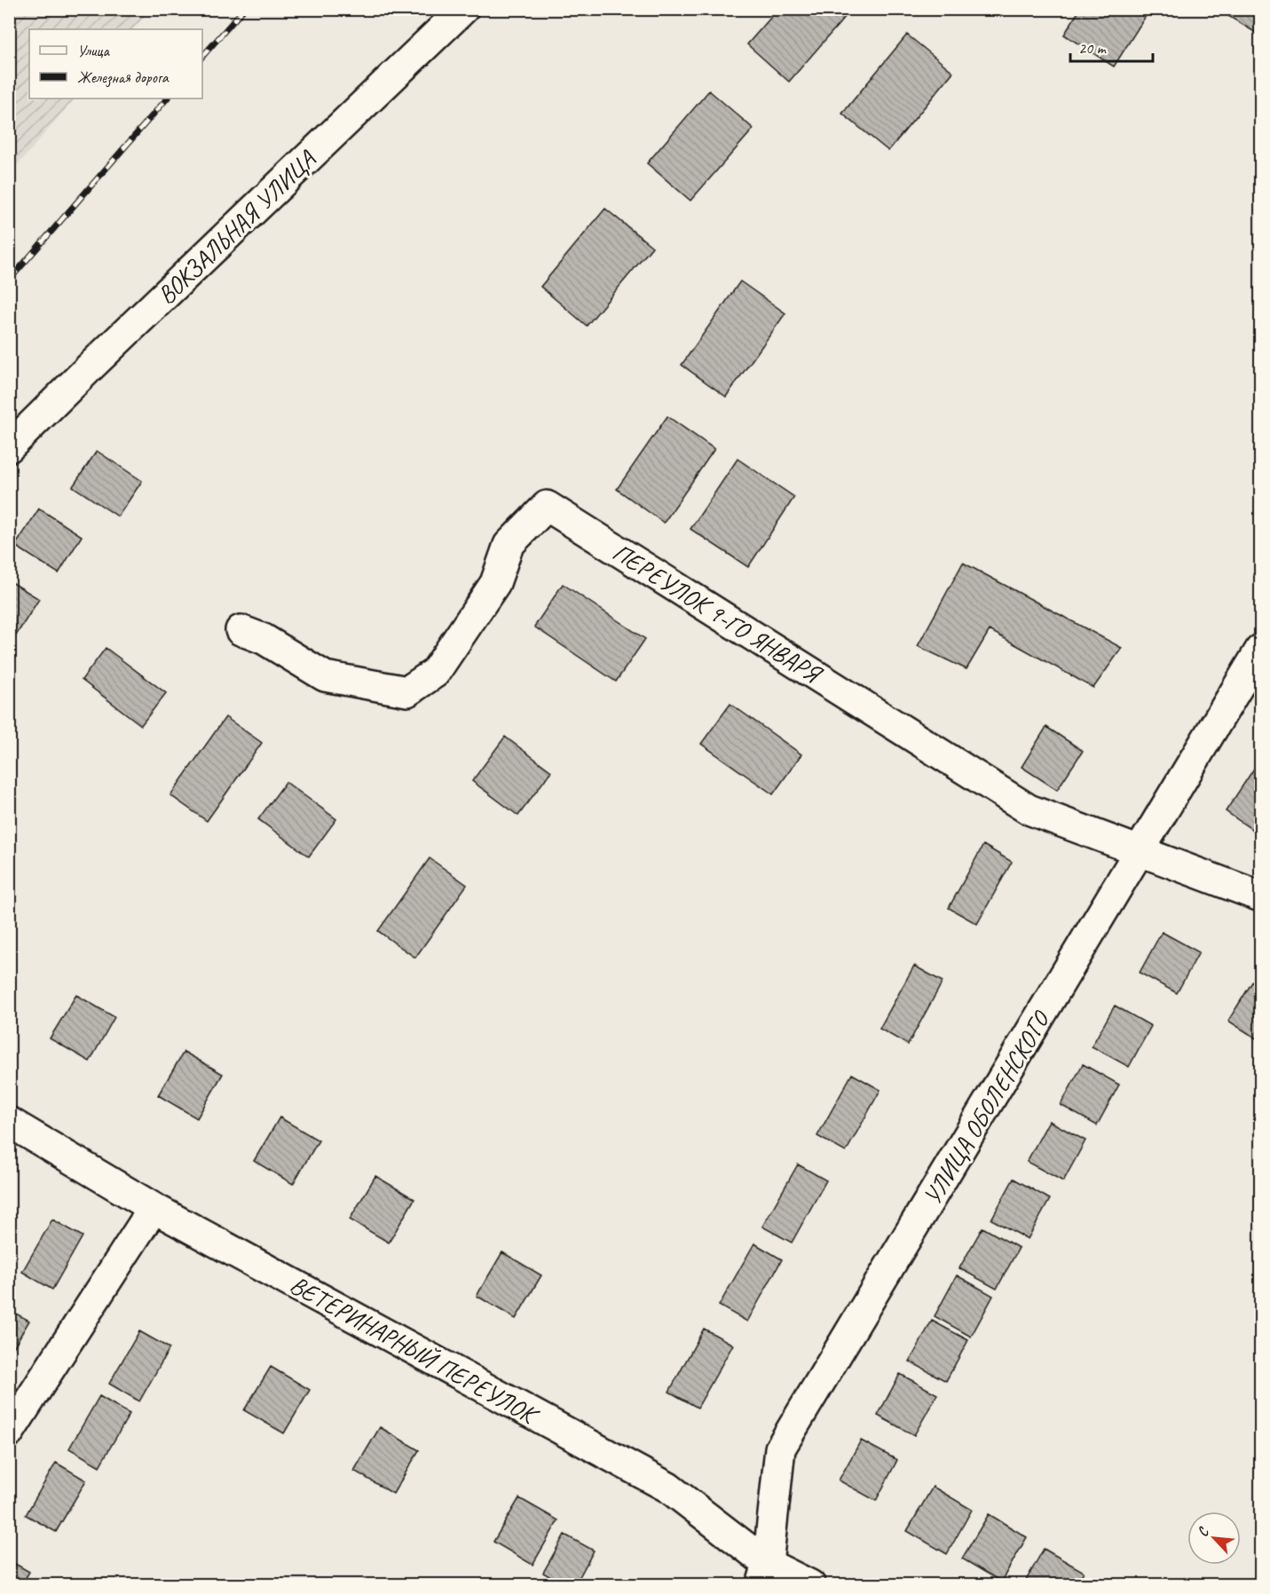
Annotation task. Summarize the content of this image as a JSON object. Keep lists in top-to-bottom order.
{
  "streets": {
    "street": [
      "ВОКЗАЛЬНАЯ УЛИЦА",
      "ПЕРЕУЛОК 9-ГО ЯНВАРЯ",
      "УЛИЦА ОБОЛЕНСКОГО",
      "ВЕТЕРИНАРНЫЙ ПЕРЕУЛОК"
    ]
  },
  "crossings": [
    ["ПЕРЕУЛОК 9-ГО ЯНВАРЯ", "УЛИЦА ОБОЛЕНСКОГО"],
    ["УЛИЦА ОБОЛЕНСКОГО", "ВЕТЕРИНАРНЫЙ ПЕРЕУЛОК"]
  ],
  "legend": ["Улица", "Железная дорога"],
  "scale_bar": "20 m",
  "north": "top left"
}
